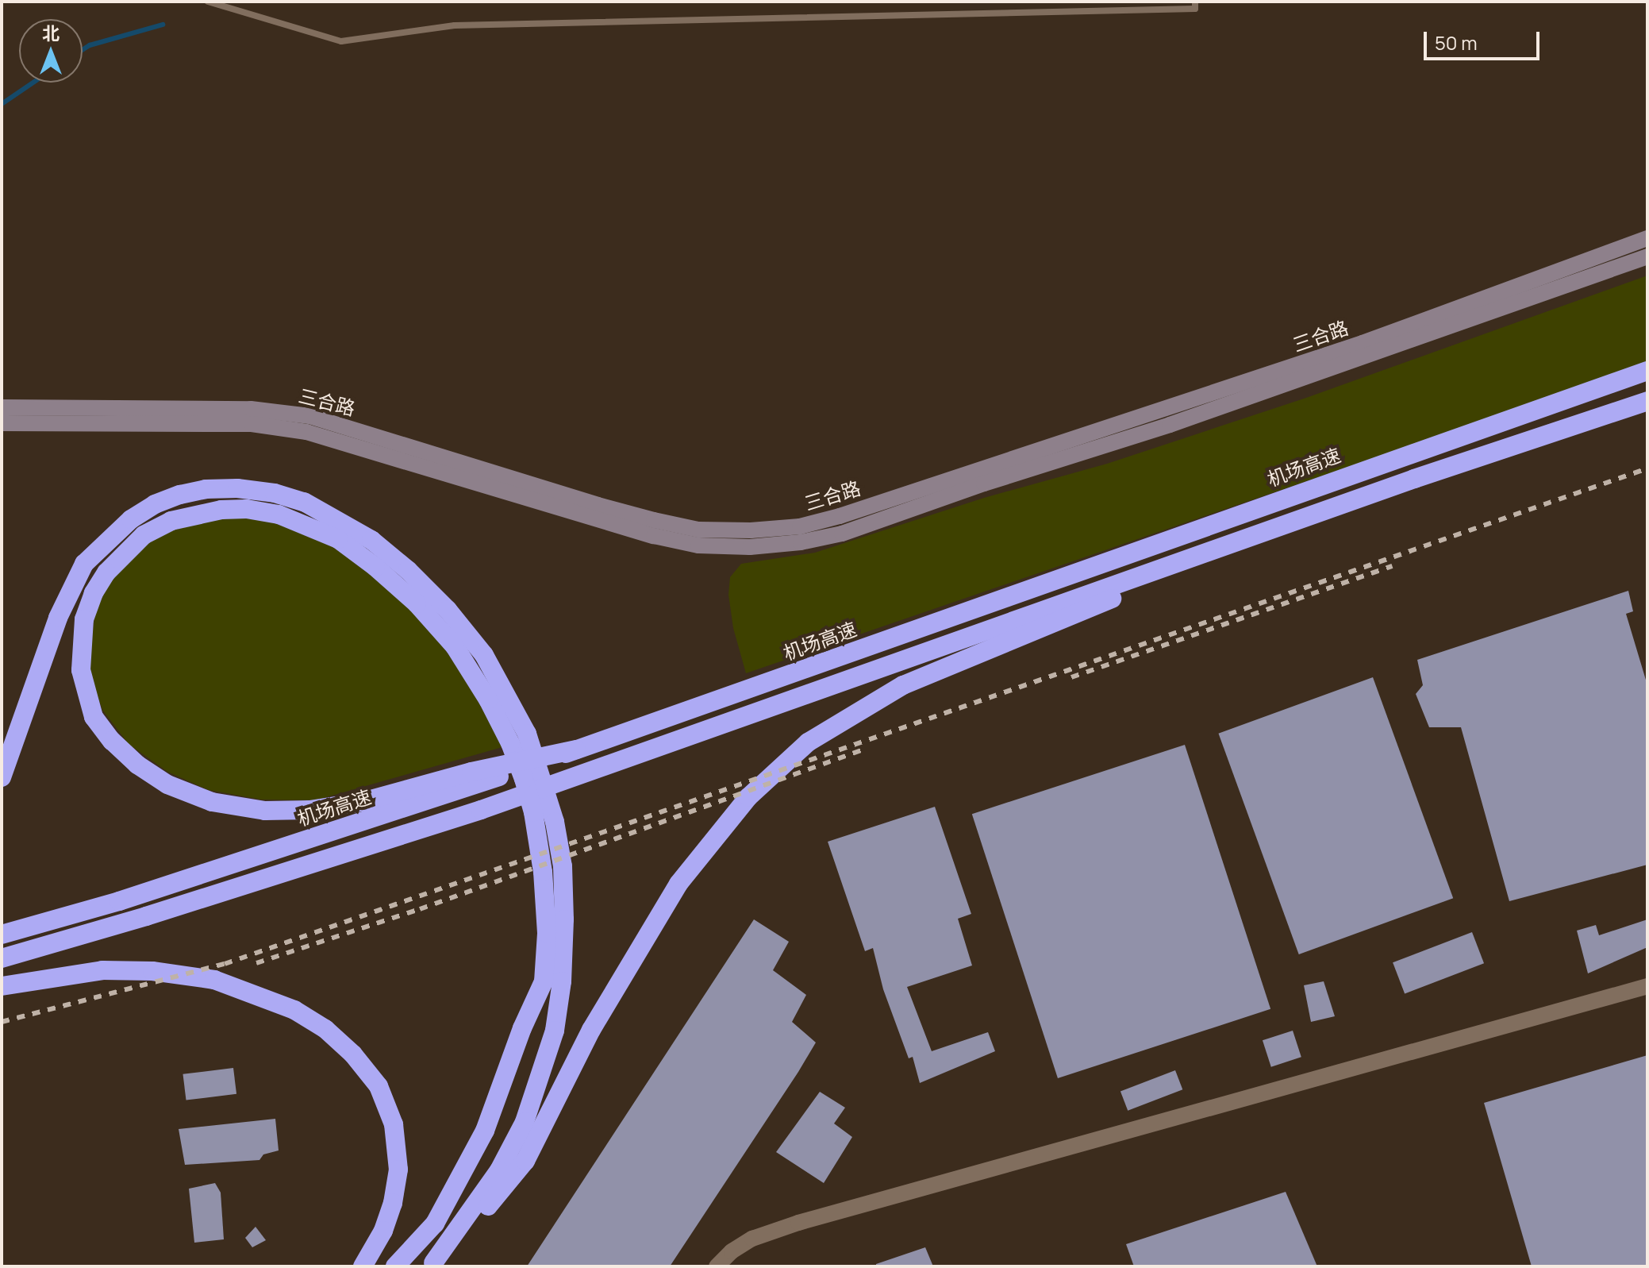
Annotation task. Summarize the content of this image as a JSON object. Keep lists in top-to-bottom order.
{
  "streets": {
    "highway": ["机场高速"],
    "main road": ["三合路"]
  },
  "scale_bar": "50 m",
  "north": "top"
}
